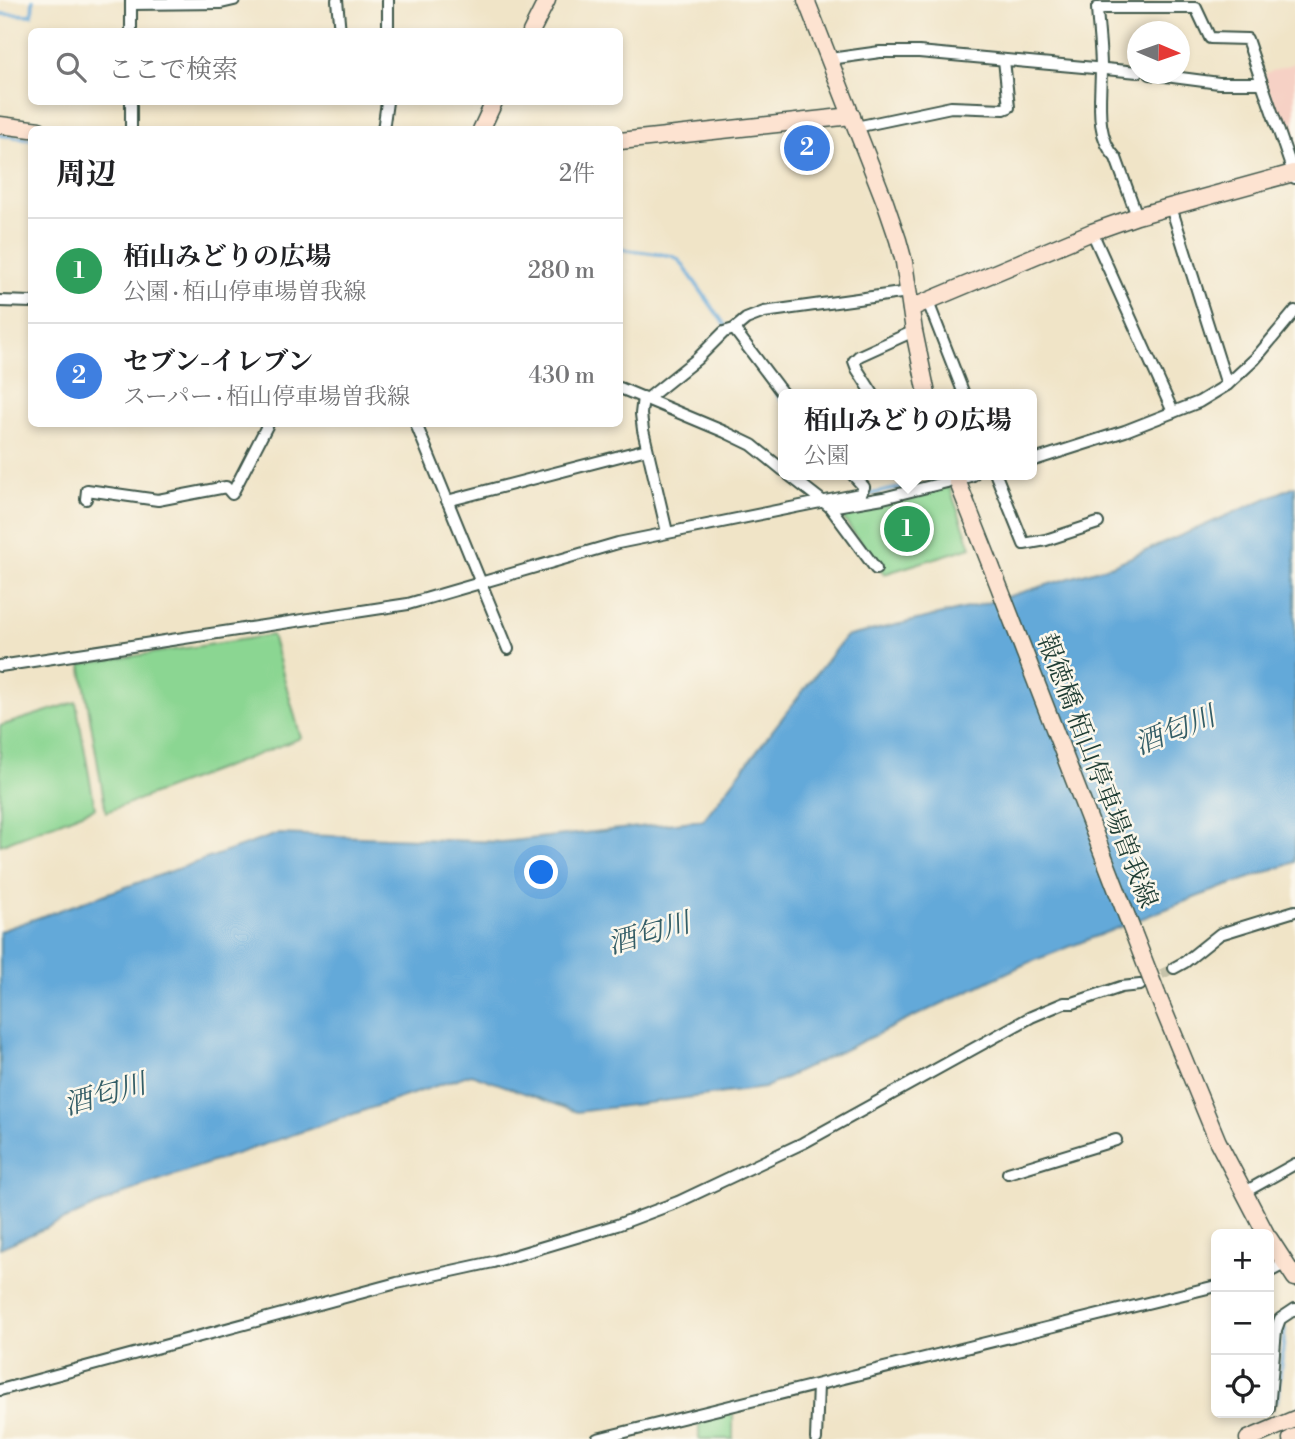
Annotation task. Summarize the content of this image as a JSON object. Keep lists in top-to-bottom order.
{
  "streets": {
    "main road": ["報徳橋 栢山停車場曽我線"]
  },
  "water": ["酒匂川"],
  "north": "right",
  "page": {
    "search": "ここで検索",
    "pins": ["2", "1"],
    "heading": ["周辺", "2件"],
    "list": [
      {
        "mark": "1",
        "name": "栢山みどりの広場",
        "note": "公園 · 栢山停車場曽我線",
        "value": "280 m"
      },
      {
        "mark": "2",
        "name": "セブン-イレブン",
        "note": "スーパー · 栢山停車場曽我線",
        "value": "430 m"
      }
    ],
    "popup": ["栢山みどりの広場", "公園"],
    "map_buttons": ["+", "−"]
  }
}
